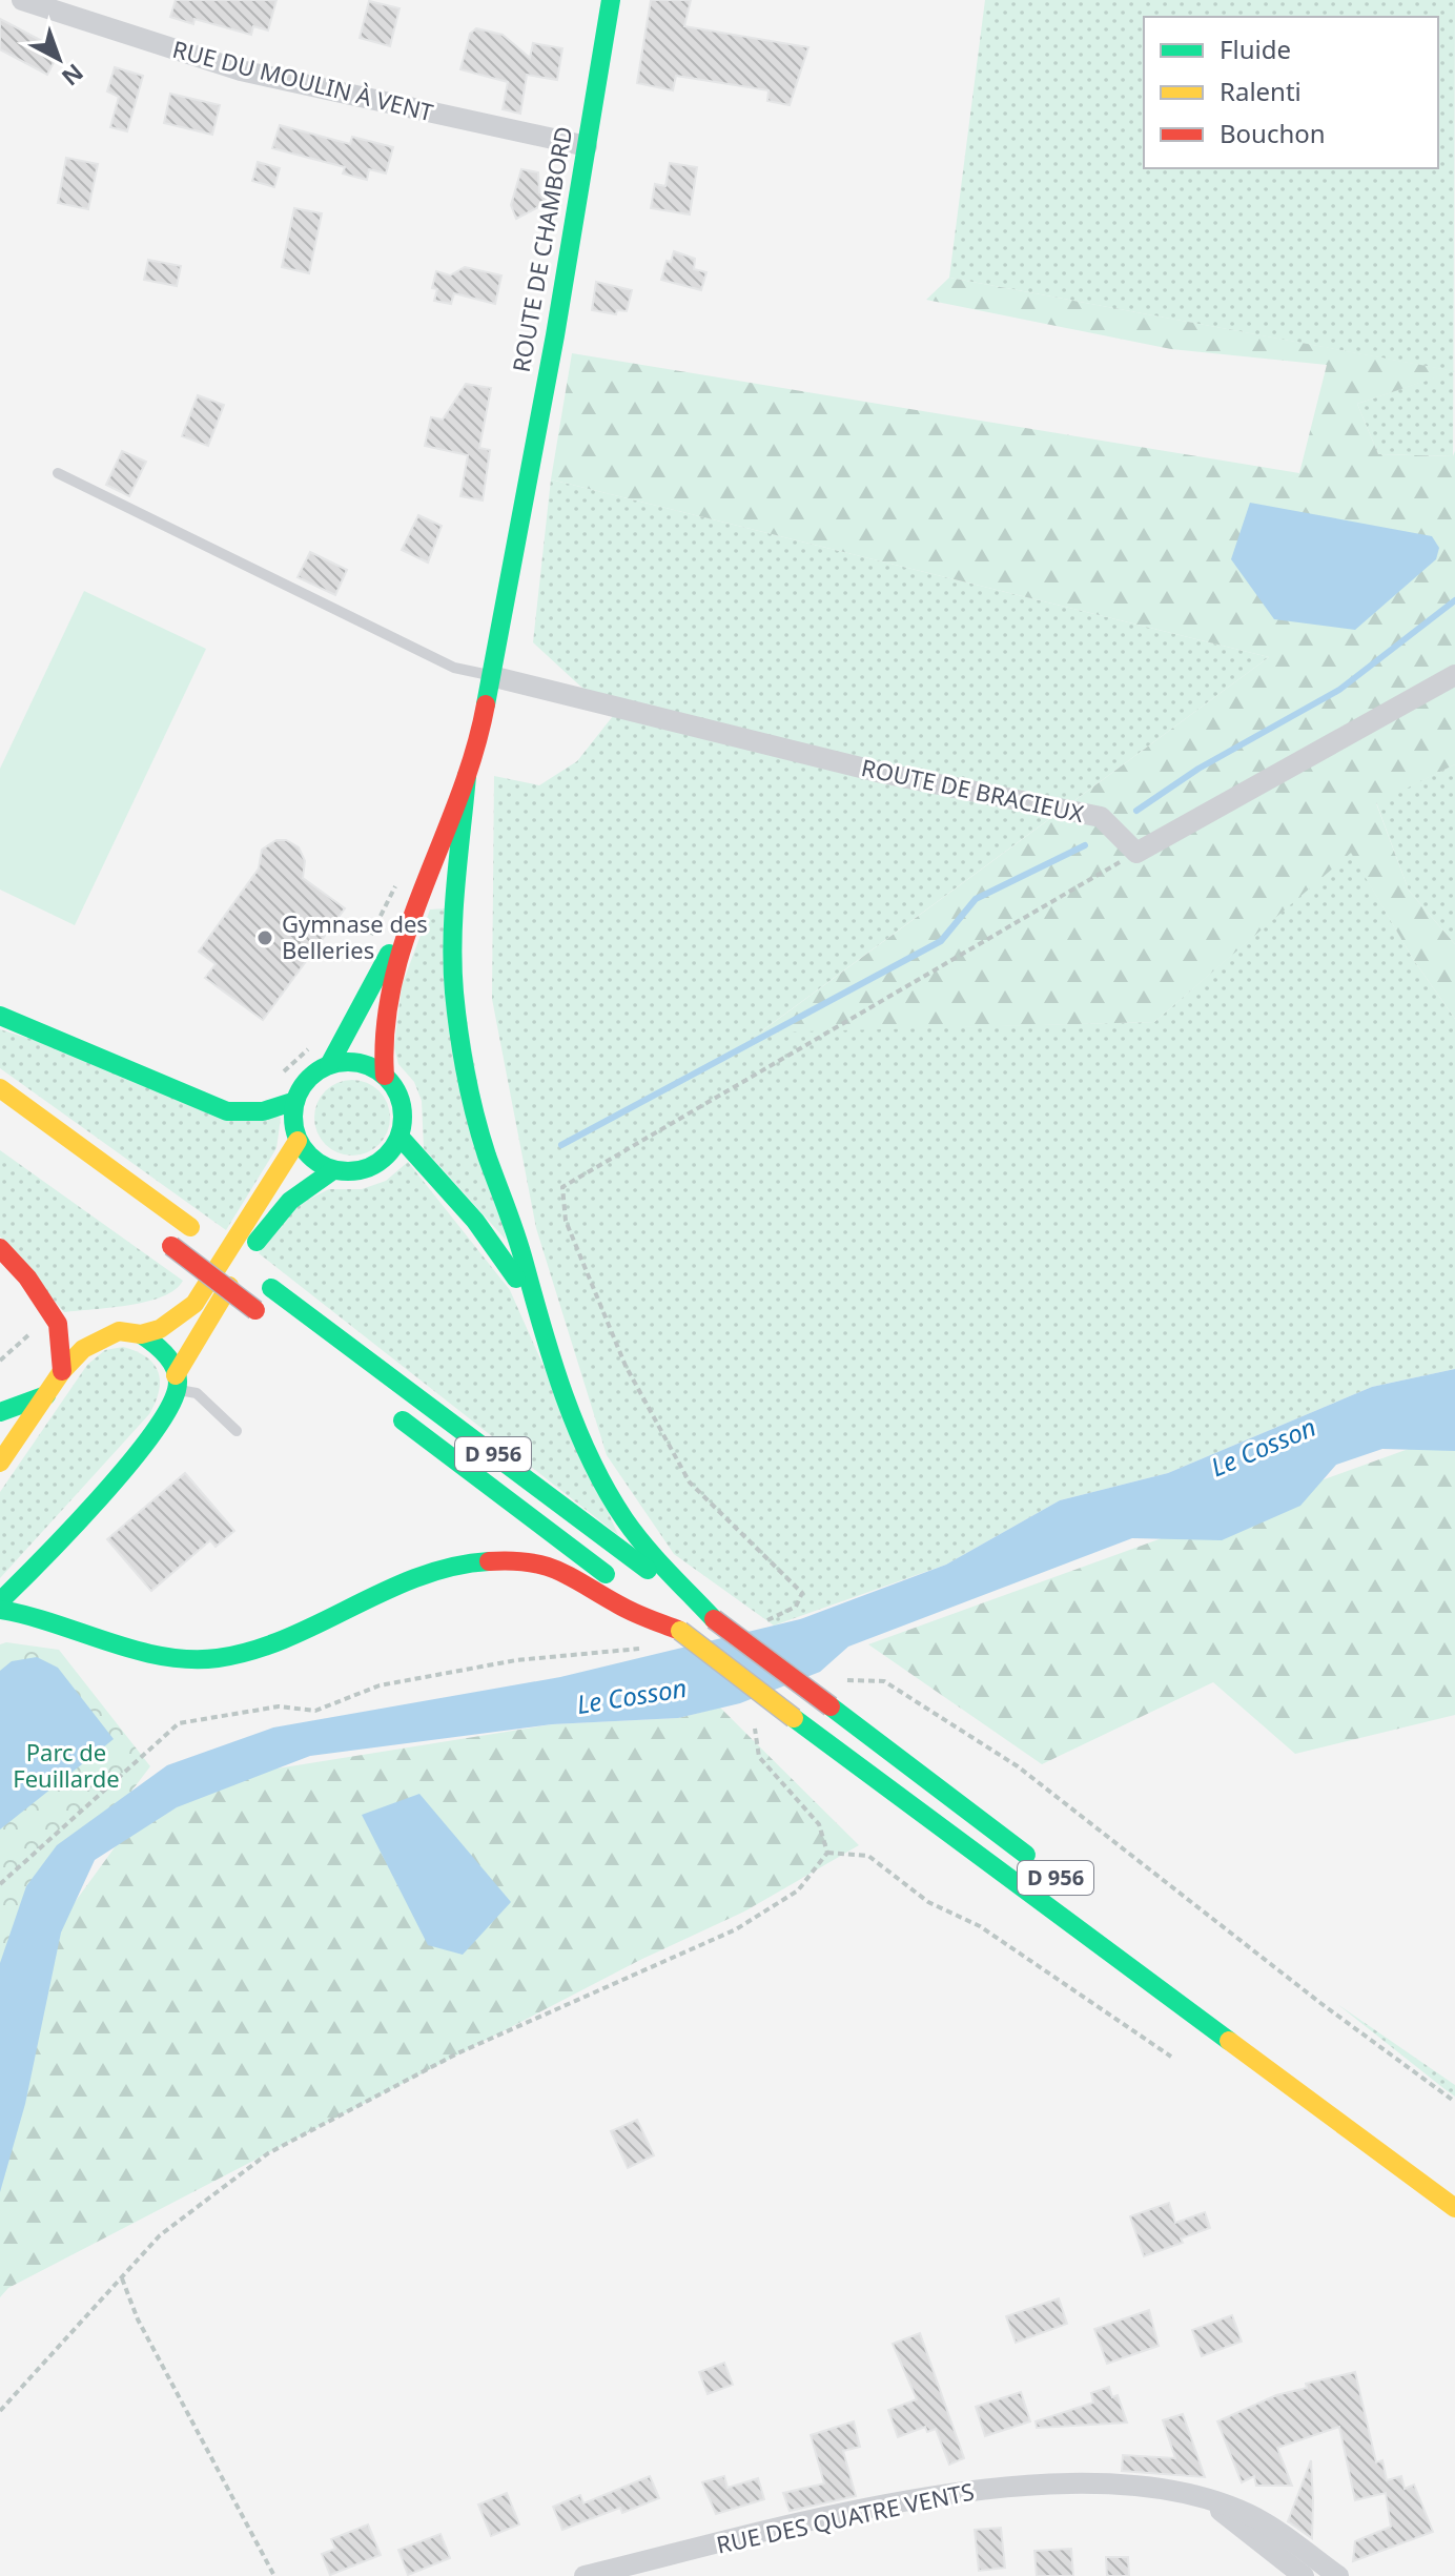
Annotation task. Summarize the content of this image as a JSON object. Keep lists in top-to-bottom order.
{
  "streets": {
    "main road": ["ROUTE DE CHAMBORD", "D 956"],
    "street": ["RUE DU MOULIN À VENT", "ROUTE DE BRACIEUX", "RUE DES QUATRE VENTS"]
  },
  "crossings": [
    ["RUE DU MOULIN À VENT", "ROUTE DE CHAMBORD"],
    ["ROUTE DE CHAMBORD", "ROUTE DE BRACIEUX"],
    ["ROUTE DE CHAMBORD", "D 956"]
  ],
  "water": ["Le Cosson"],
  "parks": ["Parc de Feuillarde"],
  "places": ["Gymnase des Belleries"],
  "legend": ["Fluide", "Ralenti", "Bouchon"],
  "north": "bottom right"
}
